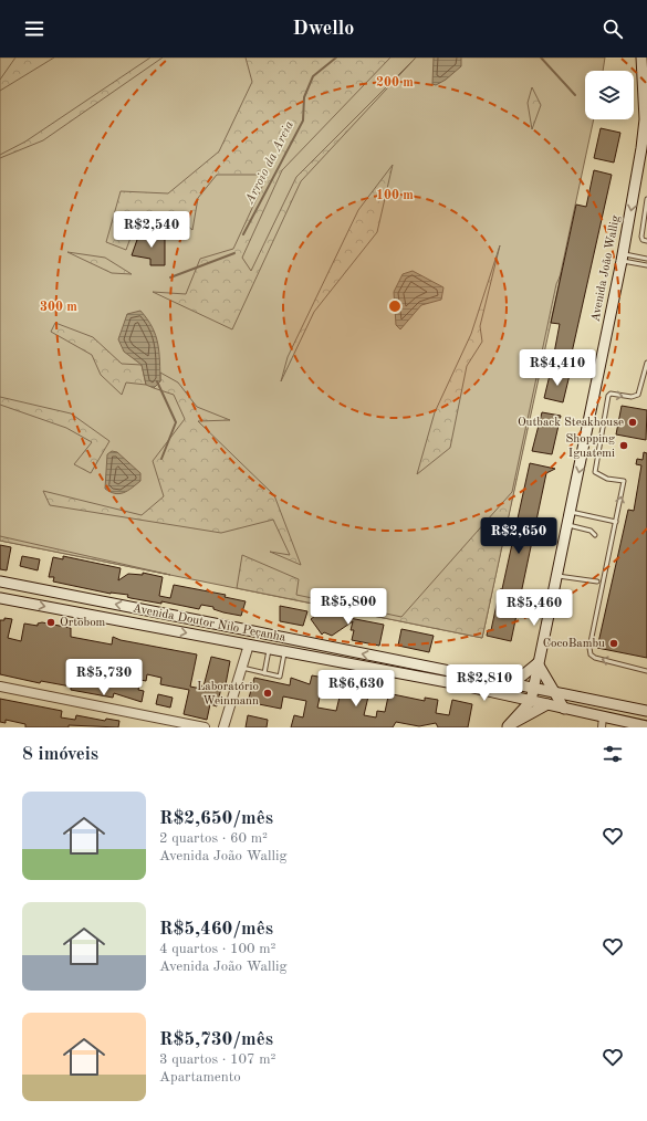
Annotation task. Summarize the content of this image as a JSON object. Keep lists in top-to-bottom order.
{
  "streets": {
    "main road": ["Avenida João Wallig", "Avenida Doutor Nilo Peçanha"]
  },
  "crossings": [
    ["Avenida João Wallig", "Avenida Doutor Nilo Peçanha"]
  ],
  "one_way": ["Avenida João Wallig"],
  "water": ["Arroio da Areia"],
  "places": [
    "Outback Steakhouse",
    "Shopping Iguatemi",
    "Ortobom",
    "CocoBambu",
    "Laboratório Weinmann"
  ],
  "page": {
    "header": "Dwello",
    "price": [
      "R$2,540",
      "R$4,410",
      "R$2,650",
      "R$5,800",
      "R$5,460",
      "R$5,730",
      "R$2,810",
      "R$6,630"
    ],
    "heading": "8 imóveis",
    "list": [
      {
        "name": "R$2,650/mês",
        "note": "2 quartos · 60 m² · Avenida João Wallig"
      },
      {
        "name": "R$5,460/mês",
        "note": "4 quartos · 100 m² · Avenida João Wallig"
      },
      {
        "name": "R$5,730/mês",
        "note": "3 quartos · 107 m² · Apartamento"
      }
    ]
  },
  "rings": ["200 m", "100 m", "300 m"]
}
